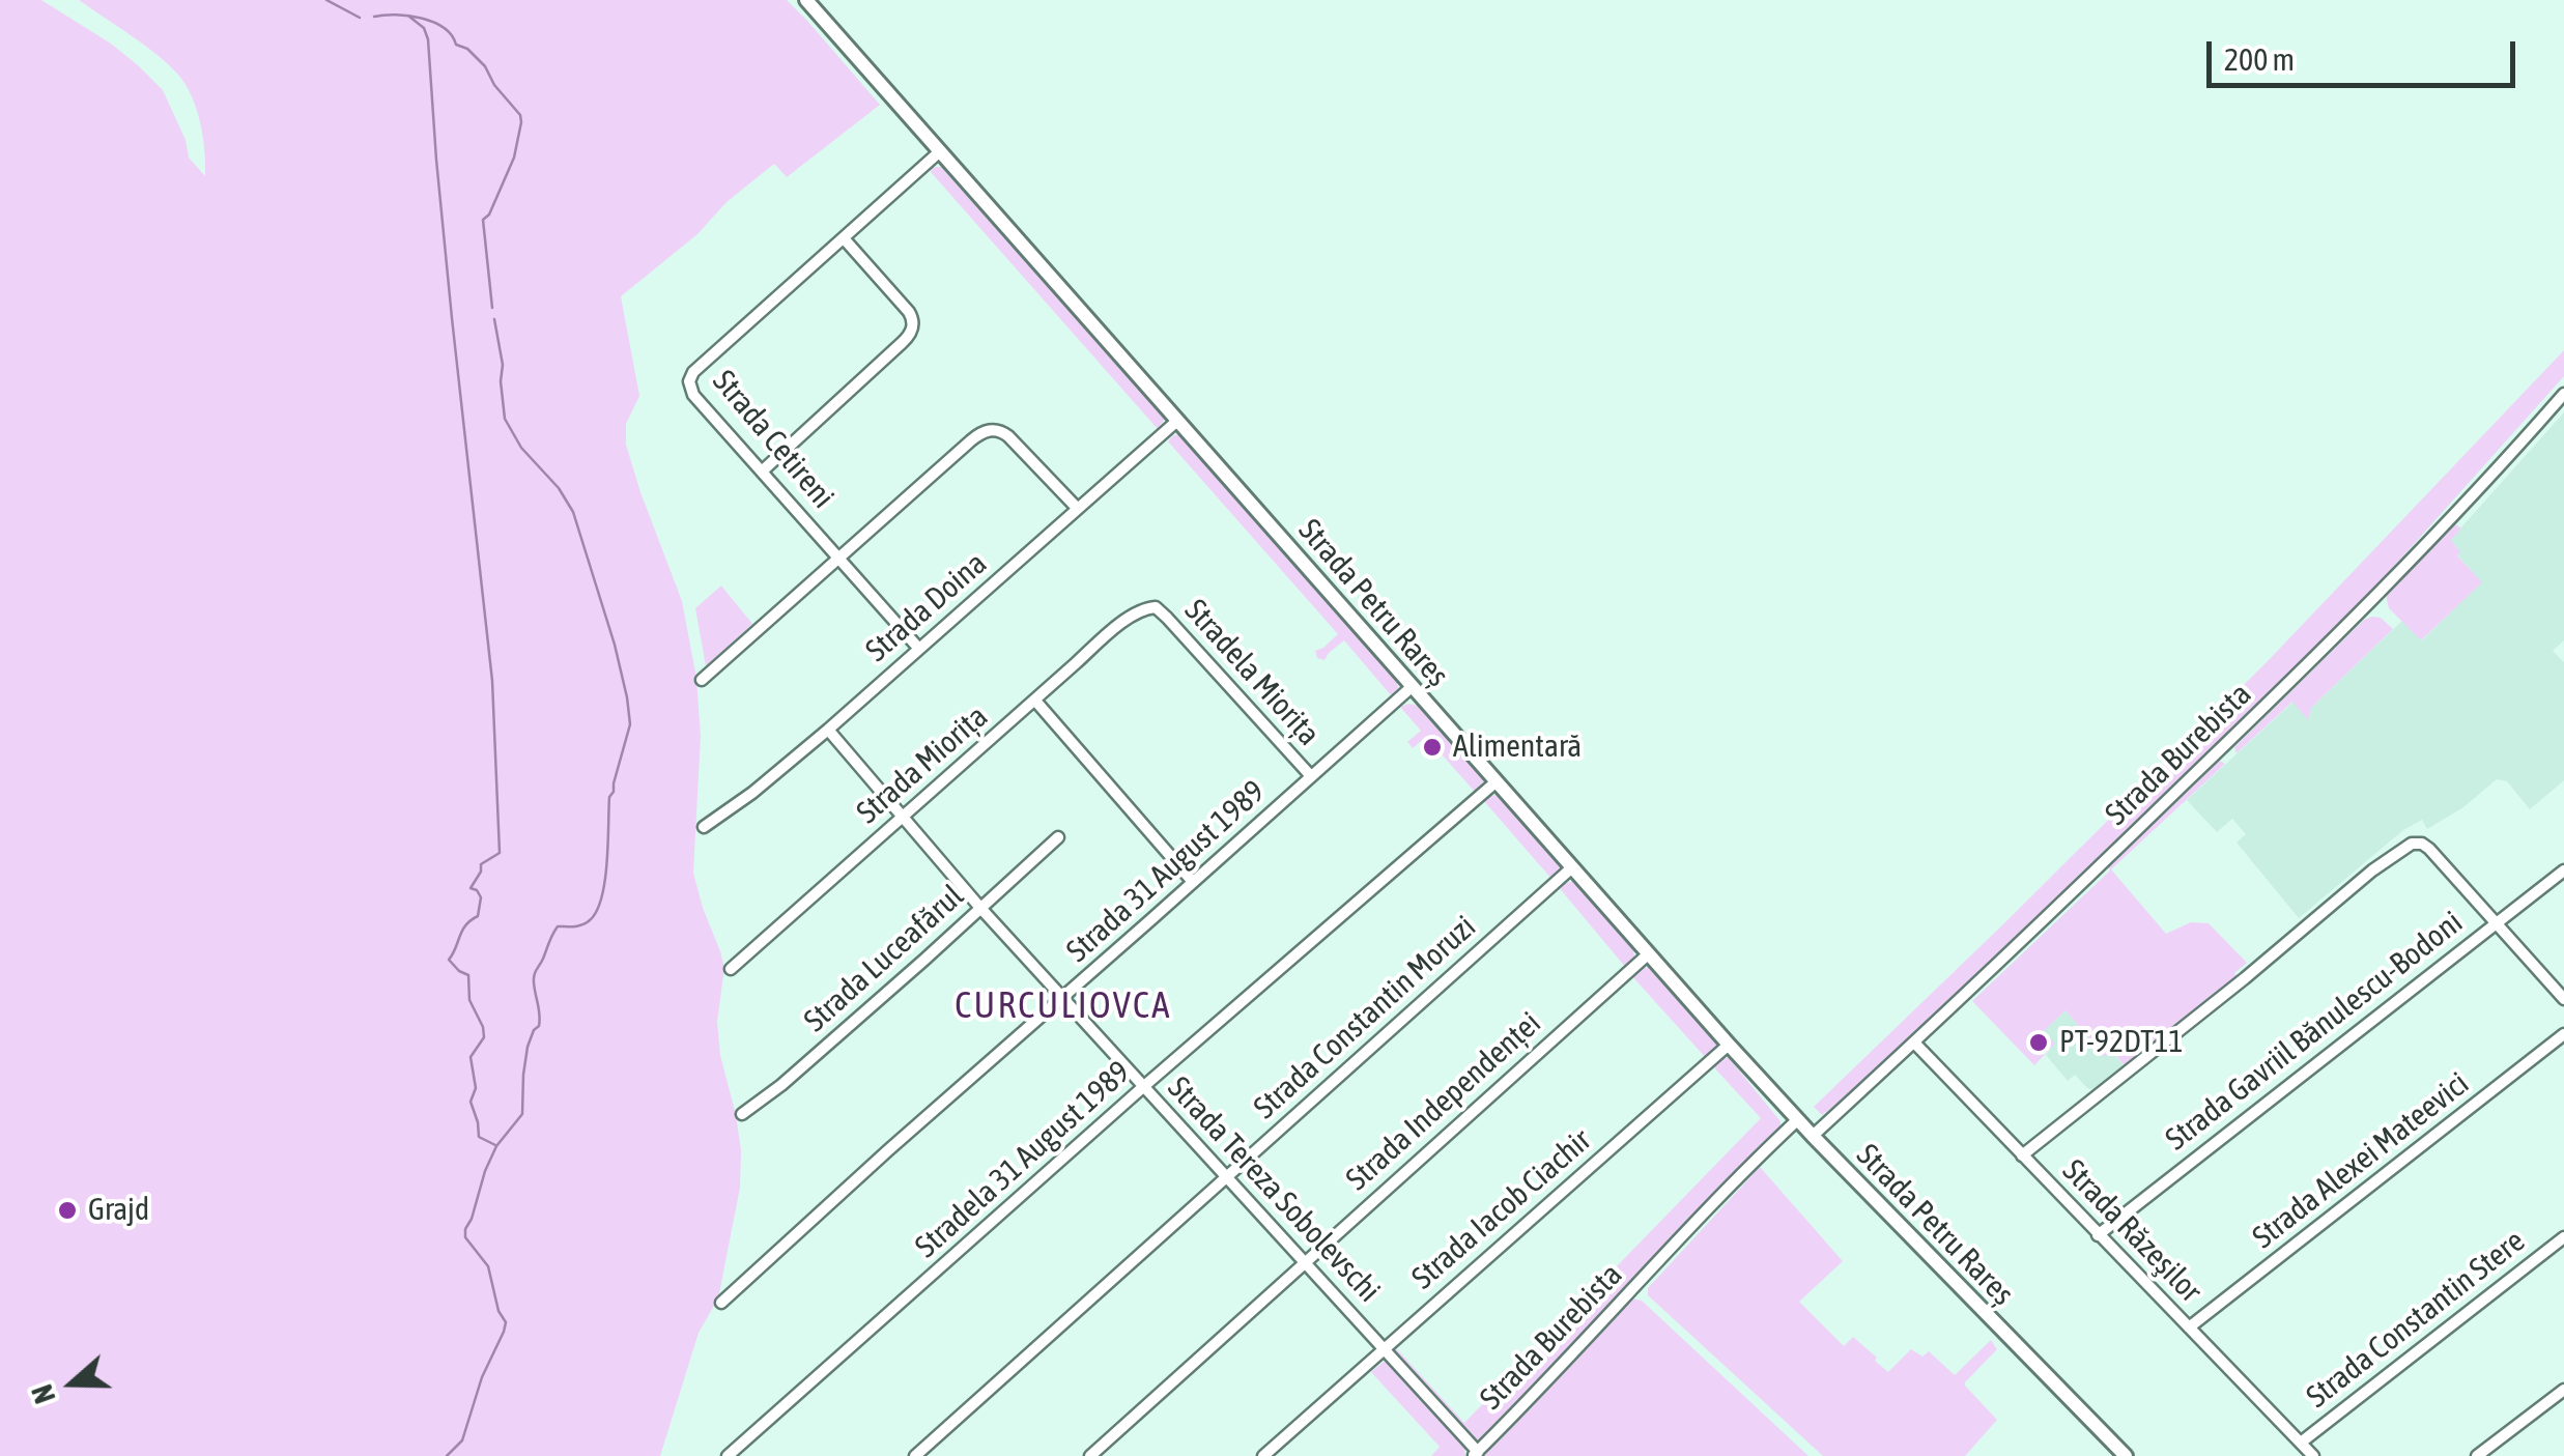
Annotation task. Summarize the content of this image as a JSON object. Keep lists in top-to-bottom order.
{
  "streets": {
    "main road": ["Strada Petru Rareș"],
    "street": [
      "Strada Cetireni",
      "Strada Doina",
      "Stradela Miorița",
      "Strada Burebista",
      "Strada Miorița",
      "Strada 31 August 1989",
      "Strada Luceafărul",
      "Strada Constantin Moruzi",
      "Strada Gavriil Bănulescu-Bodoni",
      "Strada Independenței",
      "Stradela 31 August 1989",
      "Strada Alexei Mateevici",
      "Strada Tereza Sobolevschi",
      "Strada Iacob Ciachir",
      "Strada Răzeşilor",
      "Strada Constantin Stere"
    ]
  },
  "crossings": [
    ["Strada Cetireni", "Strada Petru Rareș"],
    ["Strada Cetireni", "Strada Doina"],
    ["Strada Petru Rareș", "Strada Doina"],
    ["Strada Petru Rareș", "Strada Burebista"],
    ["Strada Petru Rareș", "Strada 31 August 1989"],
    ["Strada Petru Rareș", "Strada Constantin Moruzi"],
    ["Strada Petru Rareș", "Strada Independenței"],
    ["Strada Petru Rareș", "Stradela 31 August 1989"],
    ["Strada Petru Rareș", "Strada Iacob Ciachir"],
    ["Strada Doina", "Strada Tereza Sobolevschi"],
    ["Stradela Miorița", "Strada Miorița"],
    ["Stradela Miorița", "Strada 31 August 1989"],
    ["Strada Burebista", "Strada Tereza Sobolevschi"],
    ["Strada Burebista", "Strada Răzeşilor"],
    ["Strada Miorița", "Strada Tereza Sobolevschi"],
    ["Strada 31 August 1989", "Strada Tereza Sobolevschi"],
    ["Strada Luceafărul", "Strada Tereza Sobolevschi"],
    ["Strada Constantin Moruzi", "Strada Tereza Sobolevschi"],
    ["Strada Gavriil Bănulescu-Bodoni", "Strada Răzeşilor"],
    ["Strada Independenței", "Strada Tereza Sobolevschi"],
    ["Stradela 31 August 1989", "Strada Tereza Sobolevschi"],
    ["Strada Alexei Mateevici", "Strada Răzeşilor"],
    ["Strada Tereza Sobolevschi", "Strada Iacob Ciachir"],
    ["Strada Răzeşilor", "Strada Constantin Stere"]
  ],
  "districts": ["CURCULIOVCA"],
  "places": ["Alimentară", "PT-92DT11", "Grajd"],
  "scale_bar": "200 m",
  "north": "left"
}
